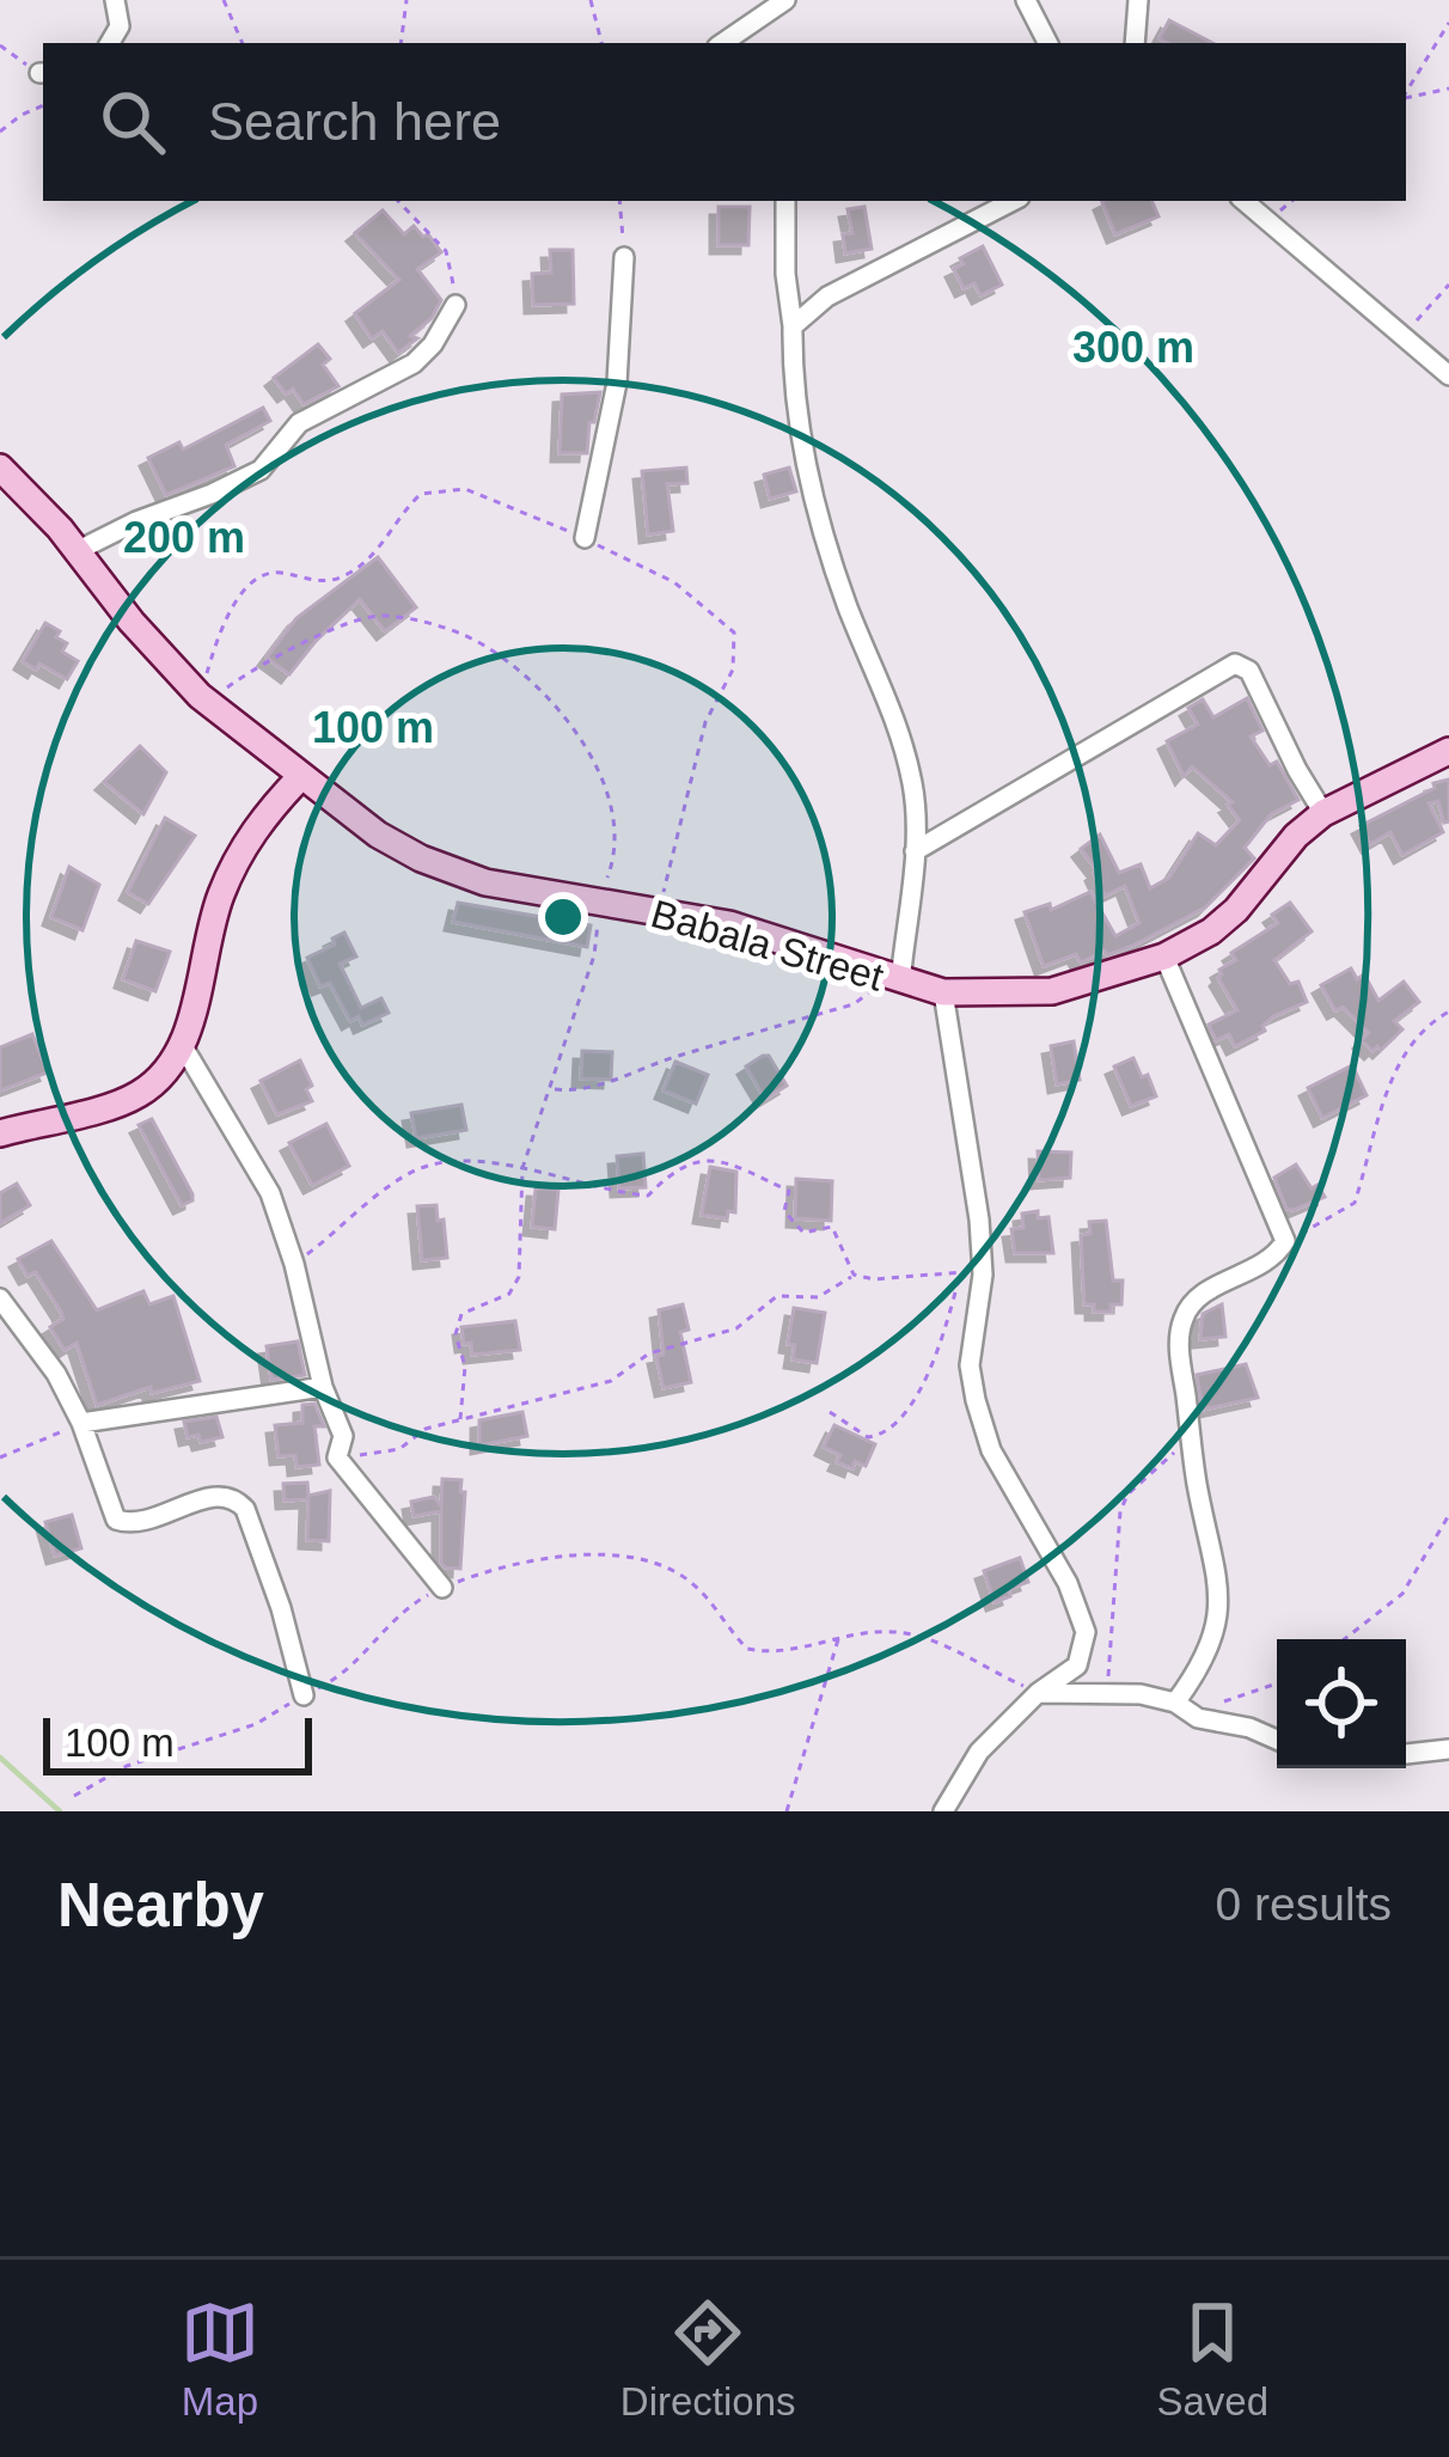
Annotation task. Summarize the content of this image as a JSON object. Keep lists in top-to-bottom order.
{
  "streets": {
    "street": ["Babala Street"]
  },
  "scale_bar": "100 m",
  "page": {
    "search": "Search here",
    "scale": "100 m",
    "heading": ["Nearby", "0 results"],
    "nav": ["Map", "Directions", "Saved"]
  },
  "rings": ["300 m", "200 m", "100 m"]
}
